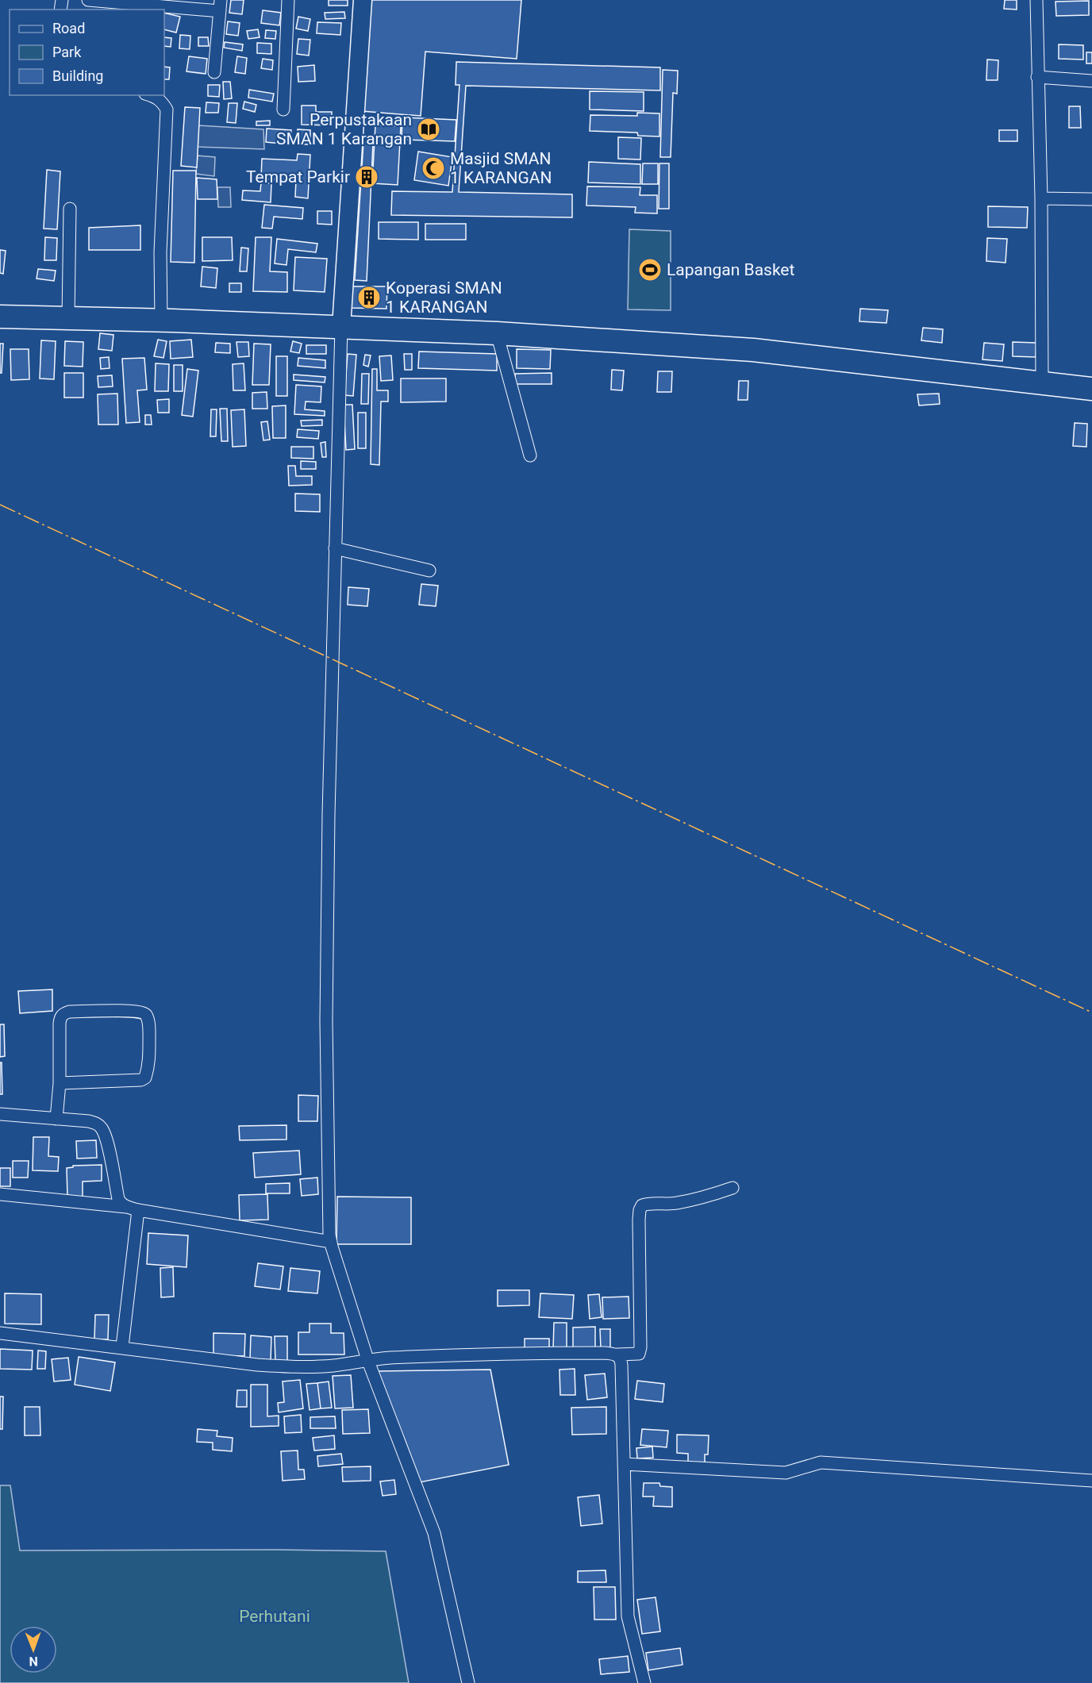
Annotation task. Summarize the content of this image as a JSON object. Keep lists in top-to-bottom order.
{
  "parks": ["Perhutani"],
  "places": {
    "library": ["Perpustakaan SMAN 1 Karangan"],
    "mosque": ["Masjid SMAN 1 KARANGAN"],
    "building": ["Tempat Parkir", "Koperasi SMAN 1 KARANGAN"],
    "sports": ["Lapangan Basket"]
  },
  "legend": ["Road", "Park", "Building"],
  "north": "bottom"
}
